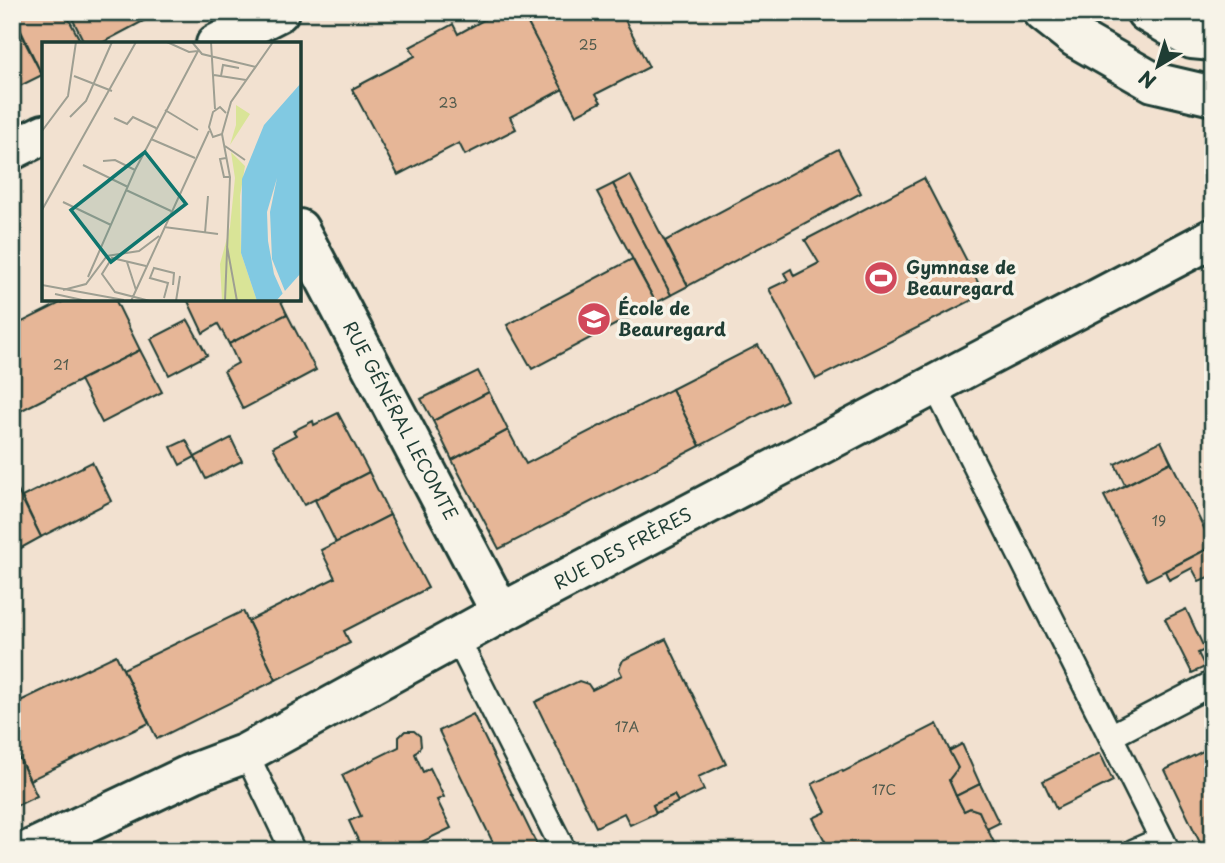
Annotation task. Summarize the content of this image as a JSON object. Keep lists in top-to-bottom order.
{
  "streets": {
    "main road": ["RUE GÉNÉRAL LECOMTE", "RUE DES FRÈRES"]
  },
  "crossings": [
    ["RUE GÉNÉRAL LECOMTE", "RUE DES FRÈRES"]
  ],
  "places": {
    "sports": ["Gymnase de Beauregard"],
    "school or university": ["École de Beauregard"]
  },
  "house_numbers": [
    "25",
    "23",
    "21",
    "19",
    "17A",
    "17C"
  ],
  "north": "bottom left"
}
